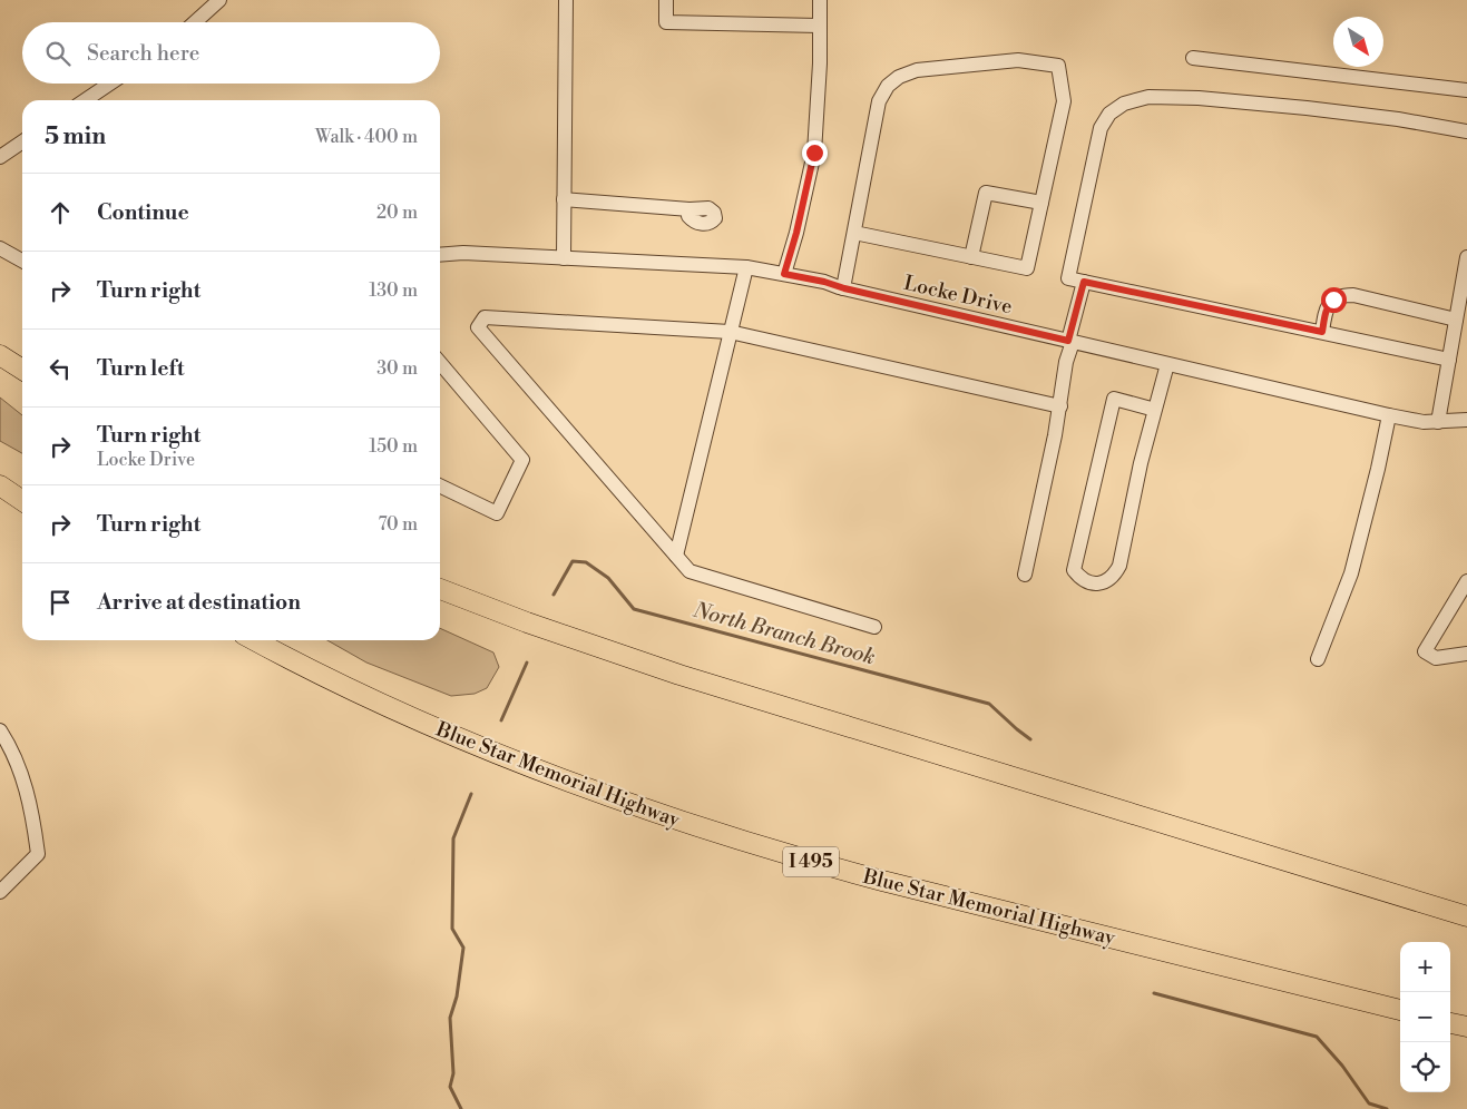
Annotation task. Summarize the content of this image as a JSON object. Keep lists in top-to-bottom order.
{
  "streets": {
    "highway": ["Blue Star Memorial Highway", "I 495"],
    "street": ["Locke Drive"]
  },
  "water": ["North Branch Brook"],
  "north": "bottom right",
  "page": {
    "search": "Search here",
    "heading": ["5 min", "Walk · 400 m"],
    "list": [
      ["Continue", "20 m"],
      ["Turn right", "130 m"],
      ["Turn left", "30 m"],
      ["Turn right", "Locke Drive", "150 m"],
      ["Turn right", "70 m"],
      "Arrive at destination"
    ],
    "map_buttons": ["+", "−"]
  }
}
